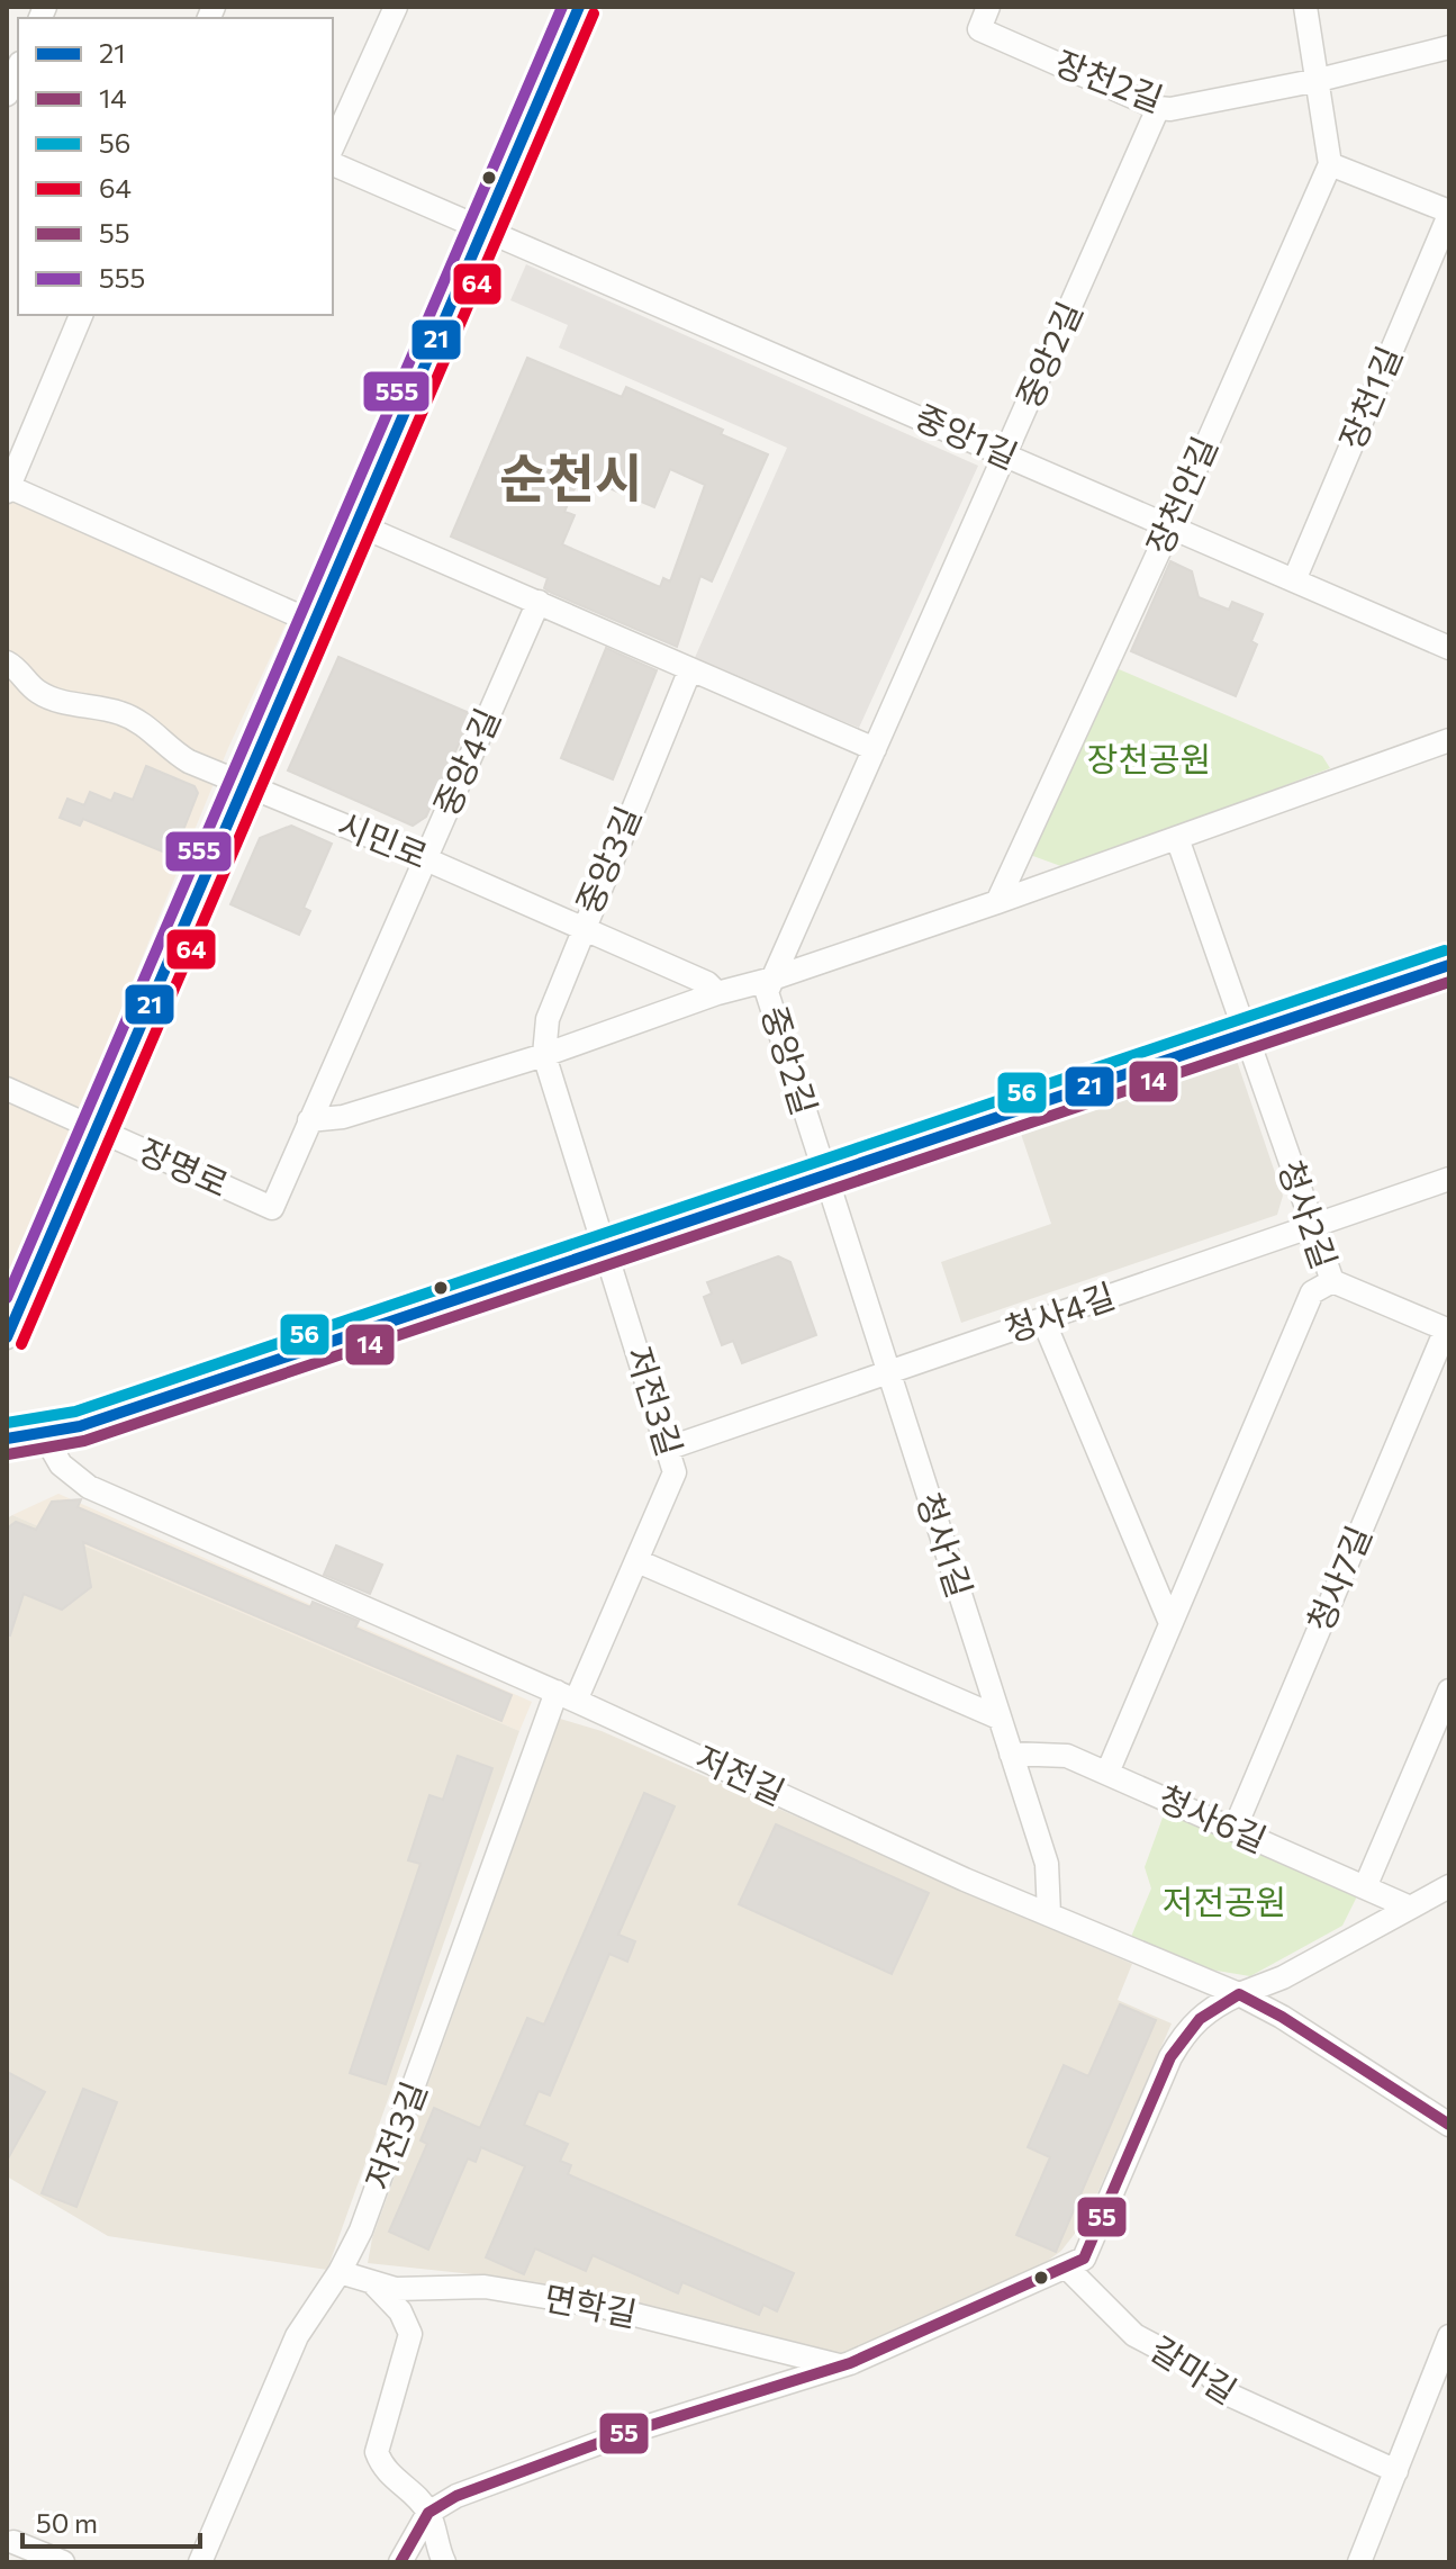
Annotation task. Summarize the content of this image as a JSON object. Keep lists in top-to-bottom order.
{
  "streets": {
    "street": [
      "장천2길",
      "중앙2길",
      "장천1길",
      "중앙1길",
      "장천안길",
      "중앙4길",
      "시민로",
      "중앙3길",
      "장명로",
      "청사2길",
      "청사4길",
      "저전3길",
      "청사1길",
      "청사7길",
      "저전길",
      "청사6길",
      "면학길",
      "갈마길"
    ]
  },
  "crossings": [
    ["장천2길", "중앙2길"],
    ["중앙2길", "중앙1길"],
    ["중앙2길", "청사1길"],
    ["장천1길", "중앙1길"],
    ["장천1길", "장천안길"],
    ["중앙1길", "장천안길"],
    ["중앙1길", "장명로"],
    ["중앙4길", "시민로"],
    ["중앙4길", "장명로"],
    ["시민로", "중앙3길"],
    ["시민로", "장명로"],
    ["중앙3길", "저전3길"],
    ["청사2길", "청사4길"],
    ["청사2길", "청사6길"],
    ["청사4길", "저전3길"],
    ["청사4길", "청사1길"],
    ["저전3길", "저전길"],
    ["저전3길", "면학길"],
    ["청사1길", "저전길"],
    ["청사1길", "청사6길"],
    ["청사7길", "청사6길"]
  ],
  "districts": ["순천시"],
  "parks": ["장천공원", "저전공원"],
  "lines": [
    "transit line 21",
    "transit line 555",
    "transit line 64",
    "transit line 56",
    "transit line 14",
    "transit line 55"
  ],
  "legend": [
    "21",
    "14",
    "56",
    "64",
    "55",
    "555"
  ],
  "scale_bar": "50 m"
}
